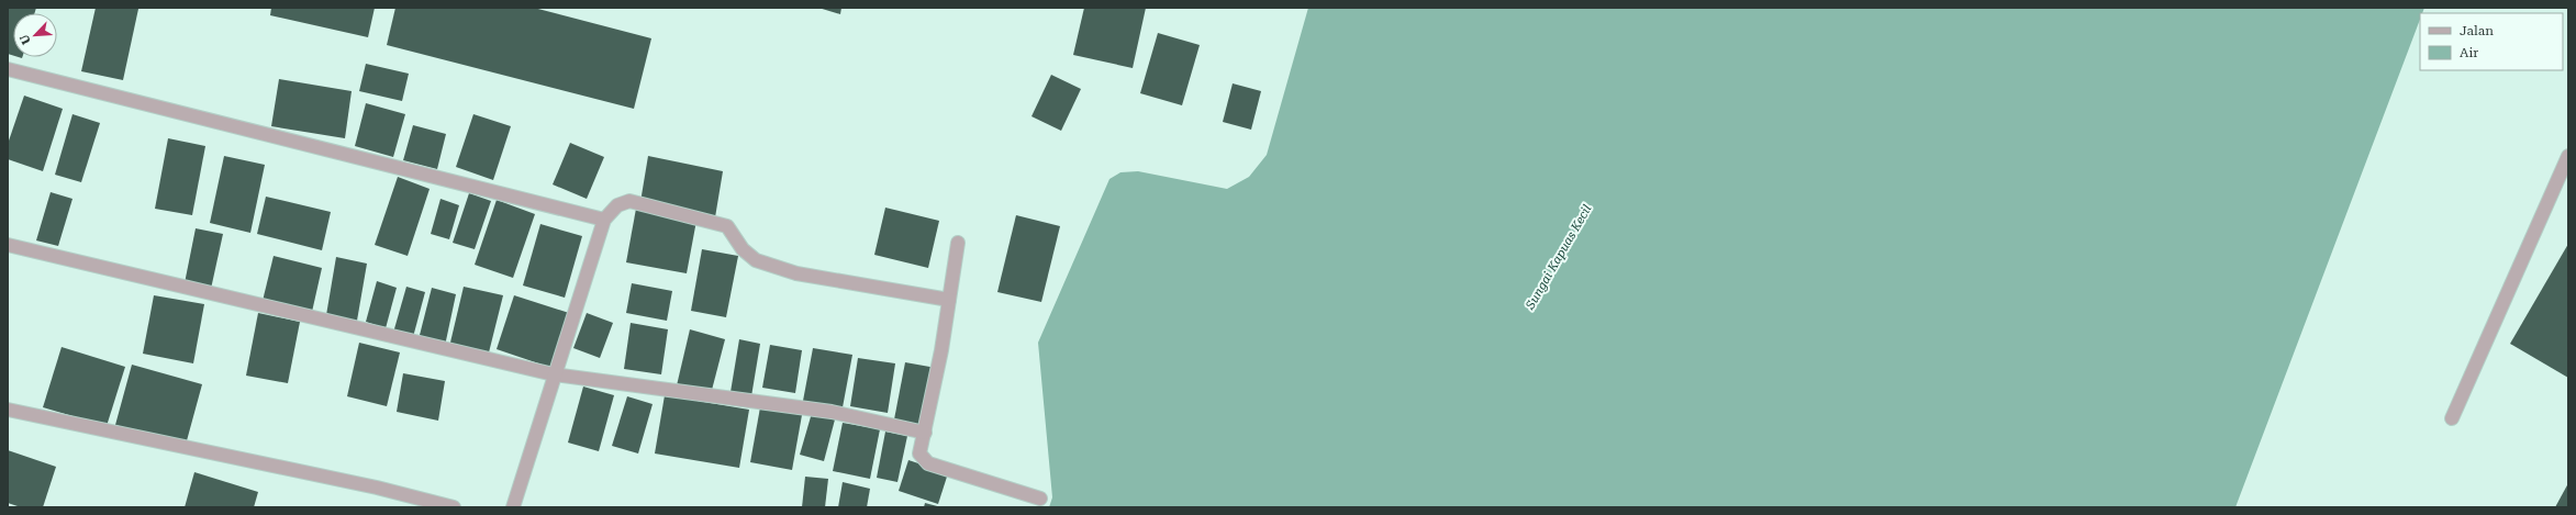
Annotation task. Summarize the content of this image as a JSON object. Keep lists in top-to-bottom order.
{
  "water": ["Sungai Kapuas Kecil"],
  "legend": ["Jalan", "Air"],
  "north": "bottom left"
}
